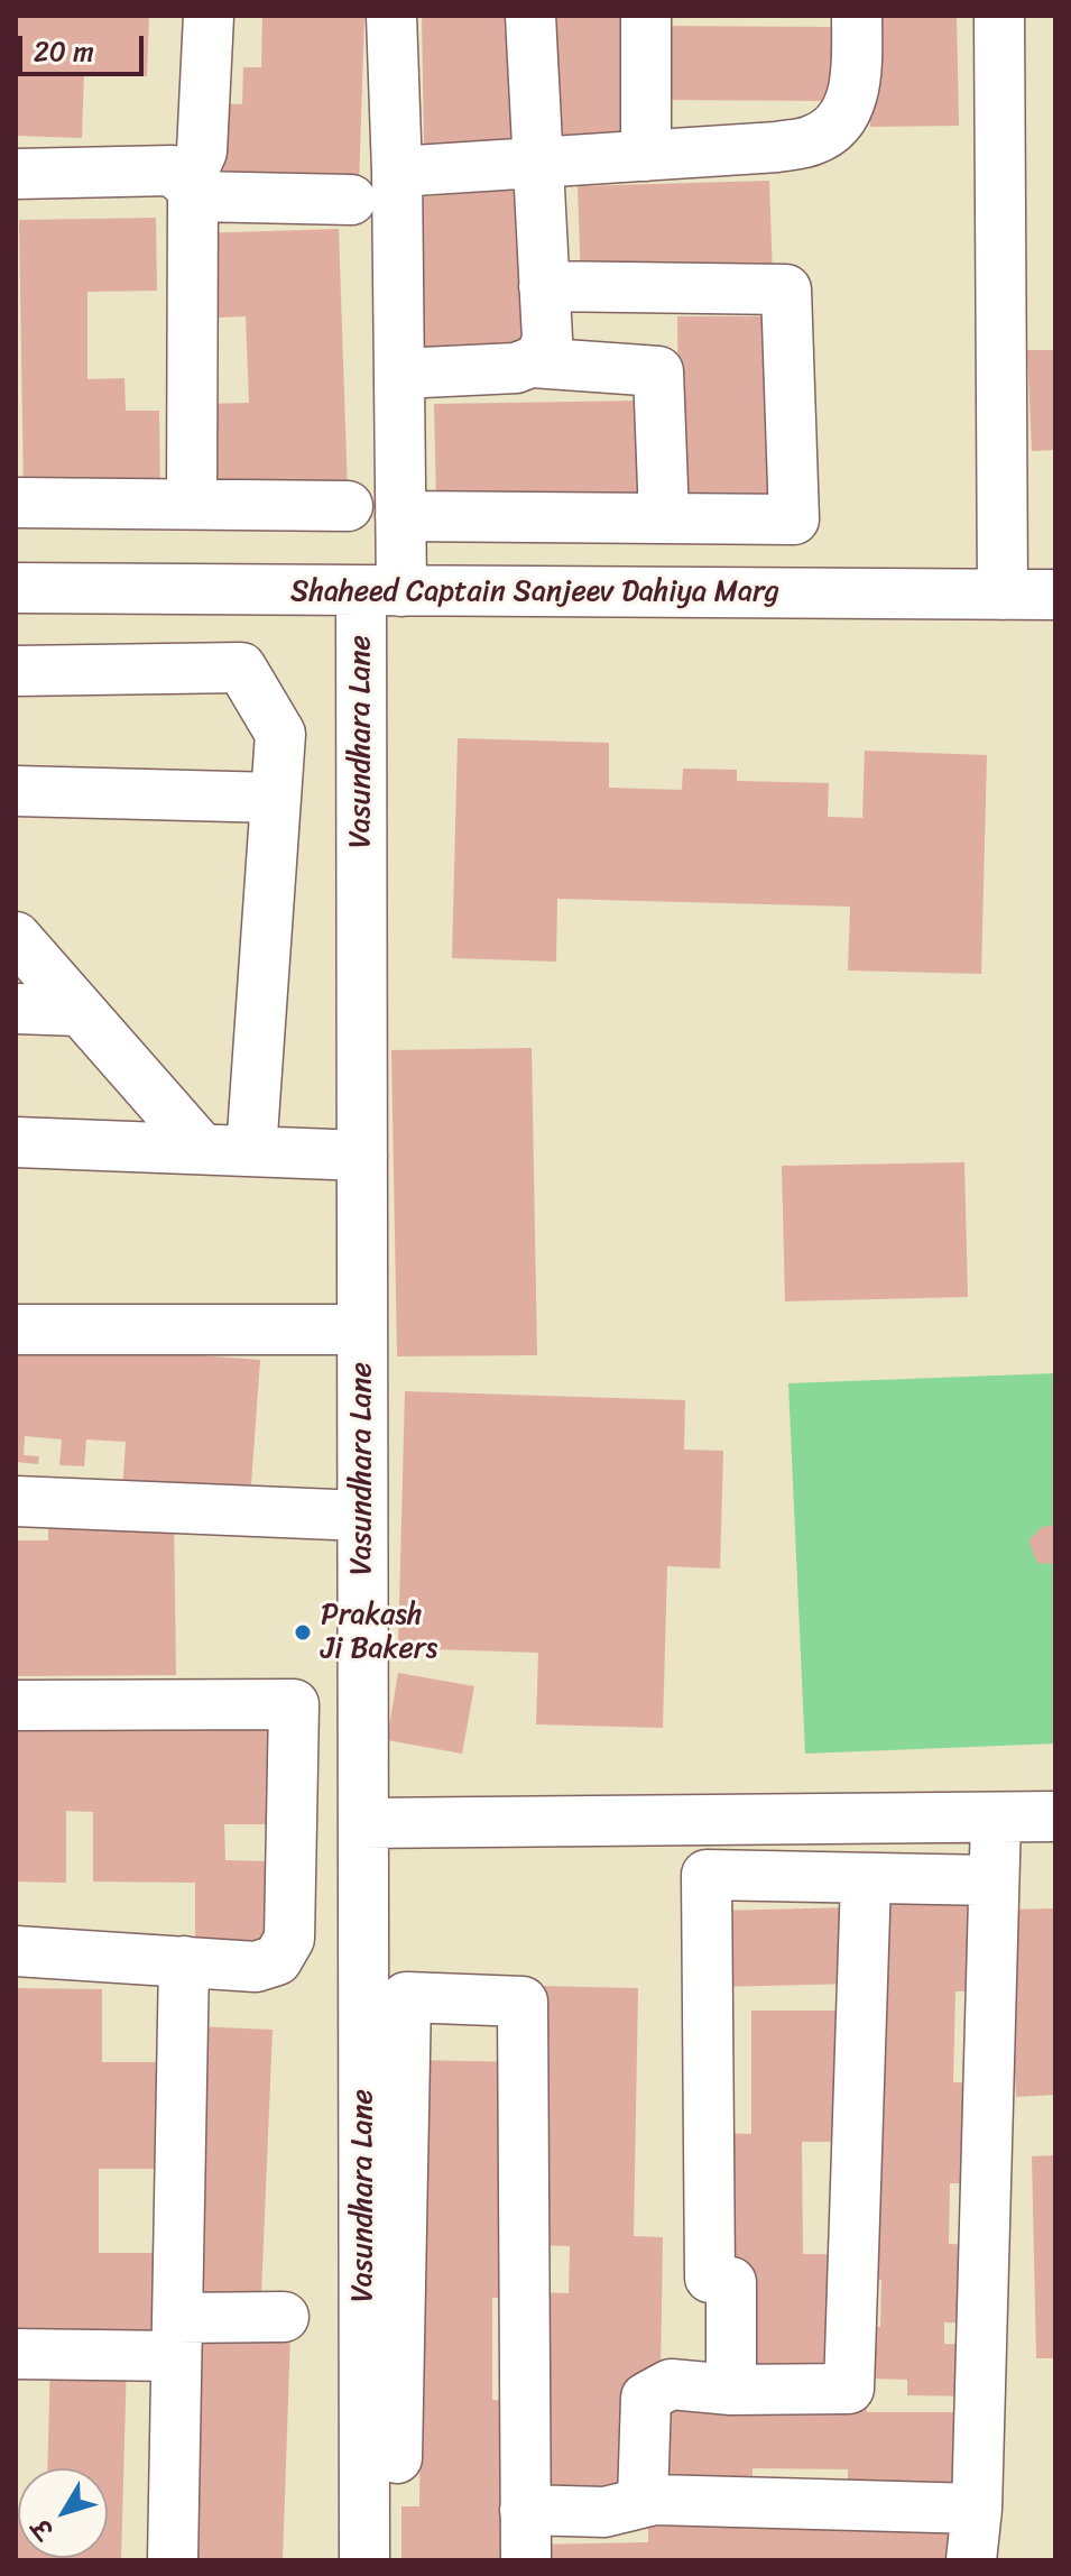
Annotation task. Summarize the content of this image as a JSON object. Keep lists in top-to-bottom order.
{
  "streets": {
    "street": ["Shaheed Captain Sanjeev Dahiya Marg", "Vasundhara Lane"]
  },
  "crossings": [
    ["Shaheed Captain Sanjeev Dahiya Marg", "Vasundhara Lane"]
  ],
  "places": ["Prakash Ji Bakers"],
  "scale_bar": "20 m",
  "north": "bottom left"
}
